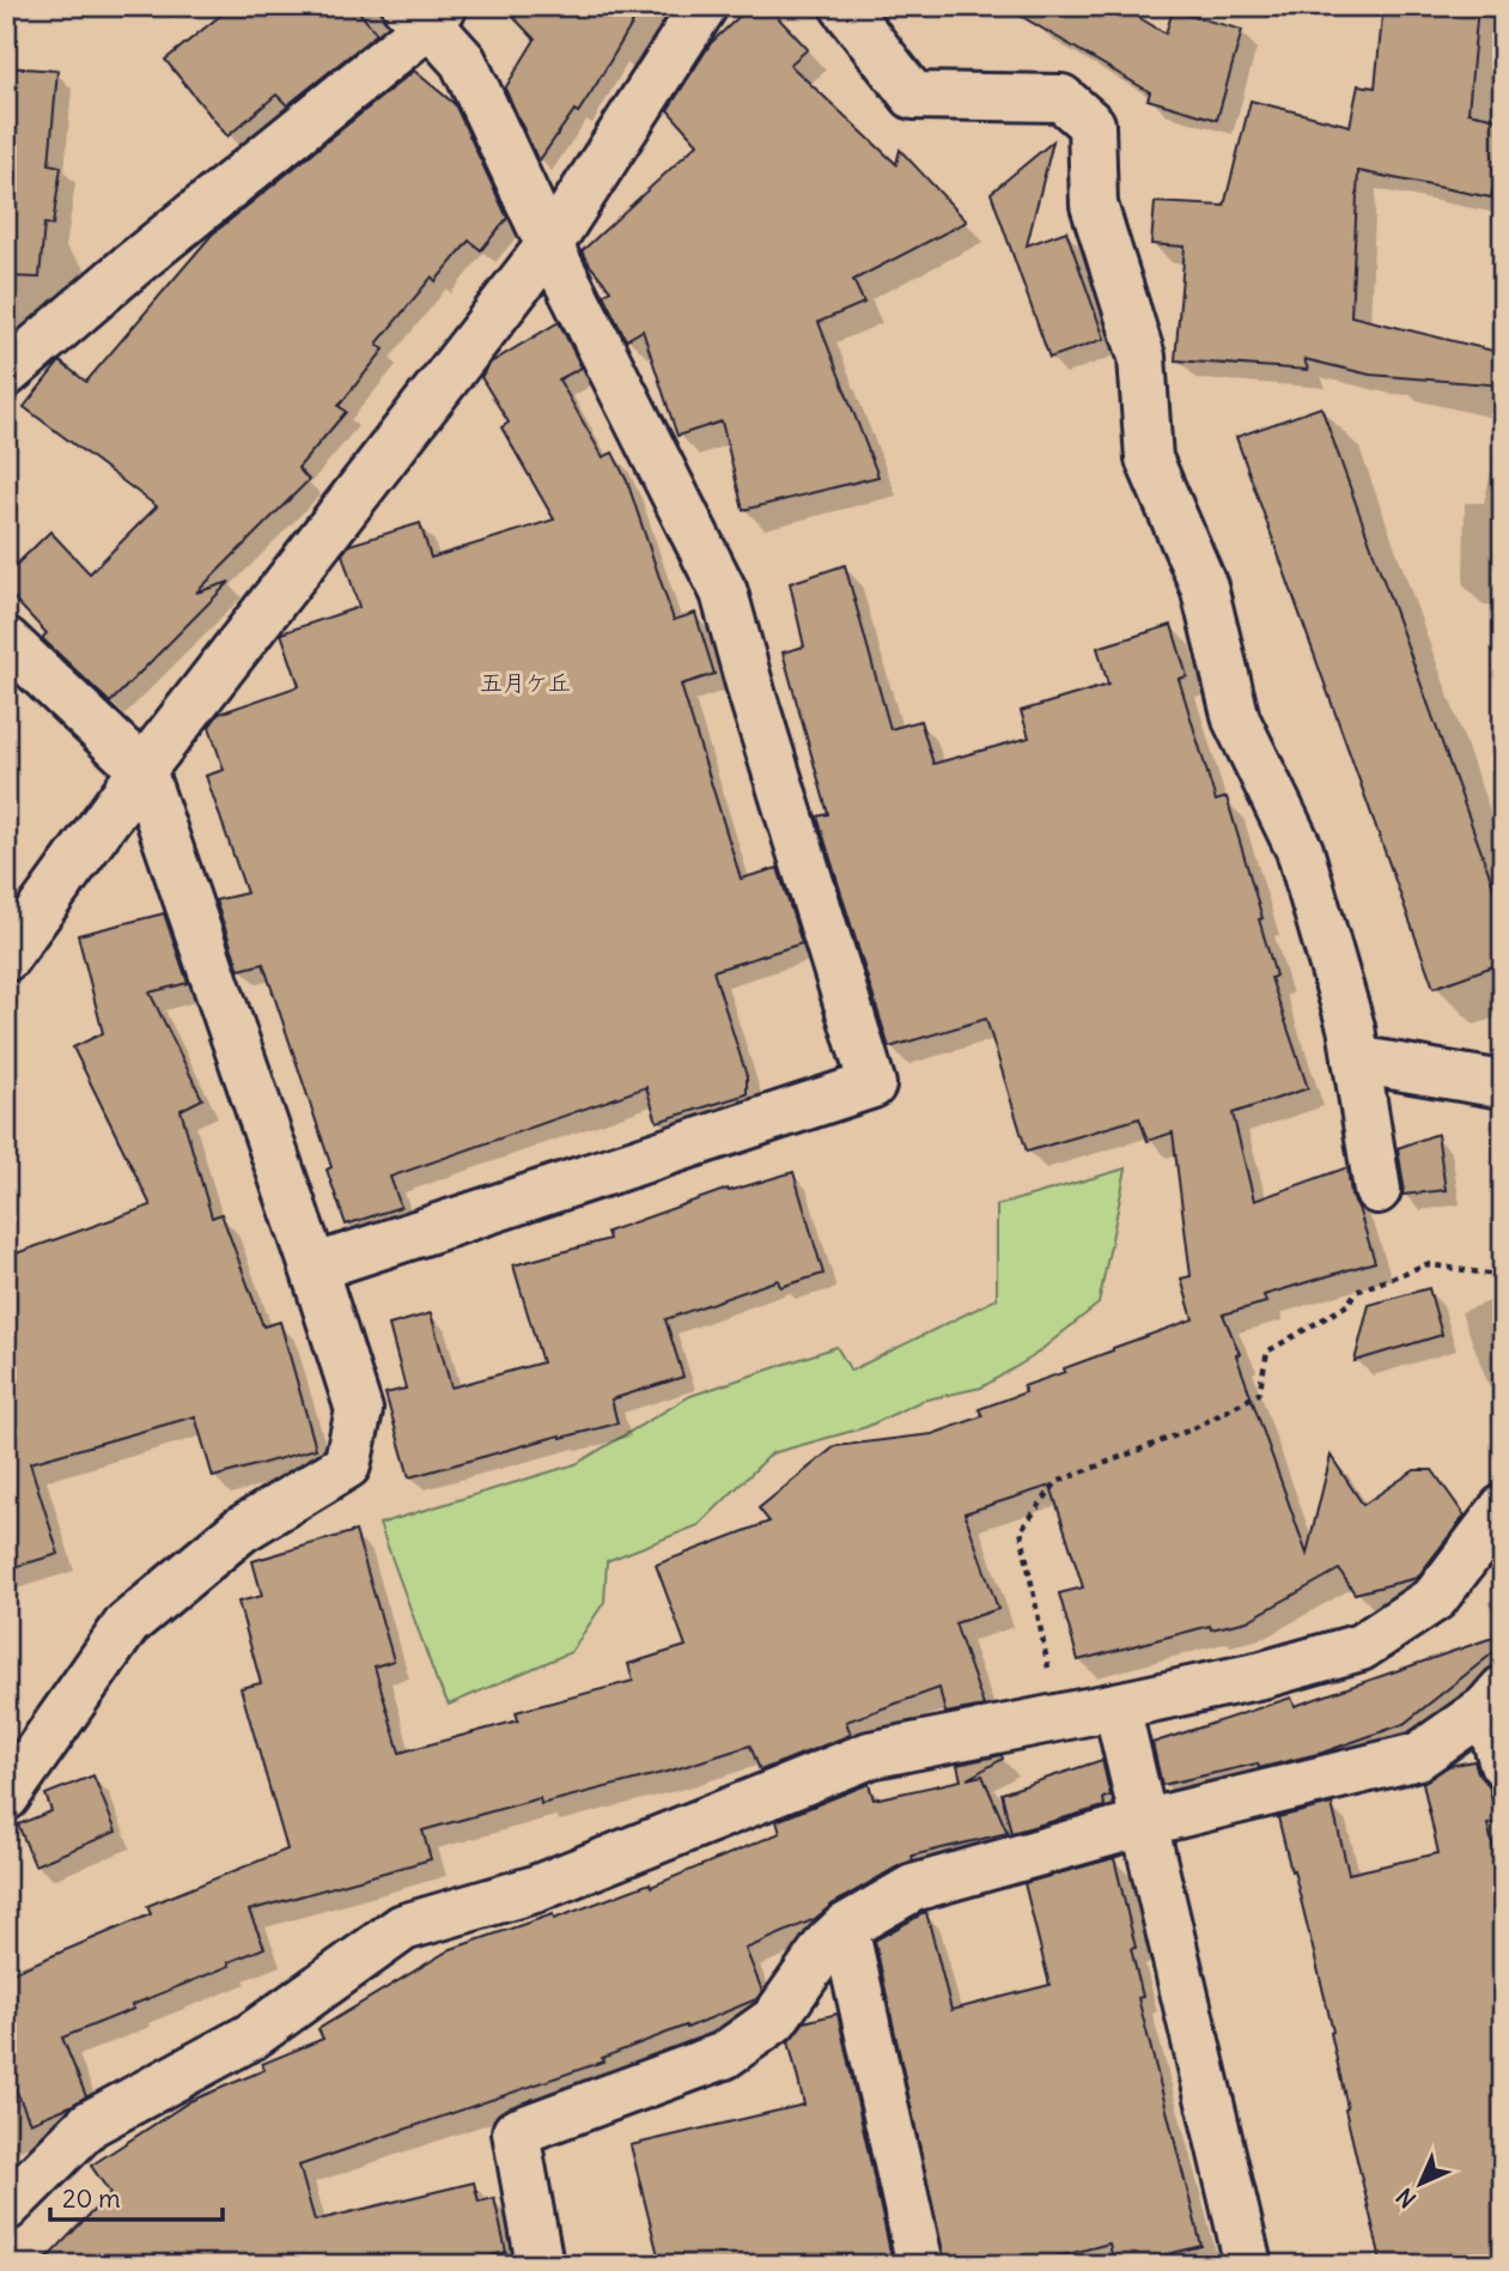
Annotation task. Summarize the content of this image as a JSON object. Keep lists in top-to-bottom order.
{
  "districts": ["五月ケ丘"],
  "scale_bar": "20 m",
  "north": "bottom left"
}
